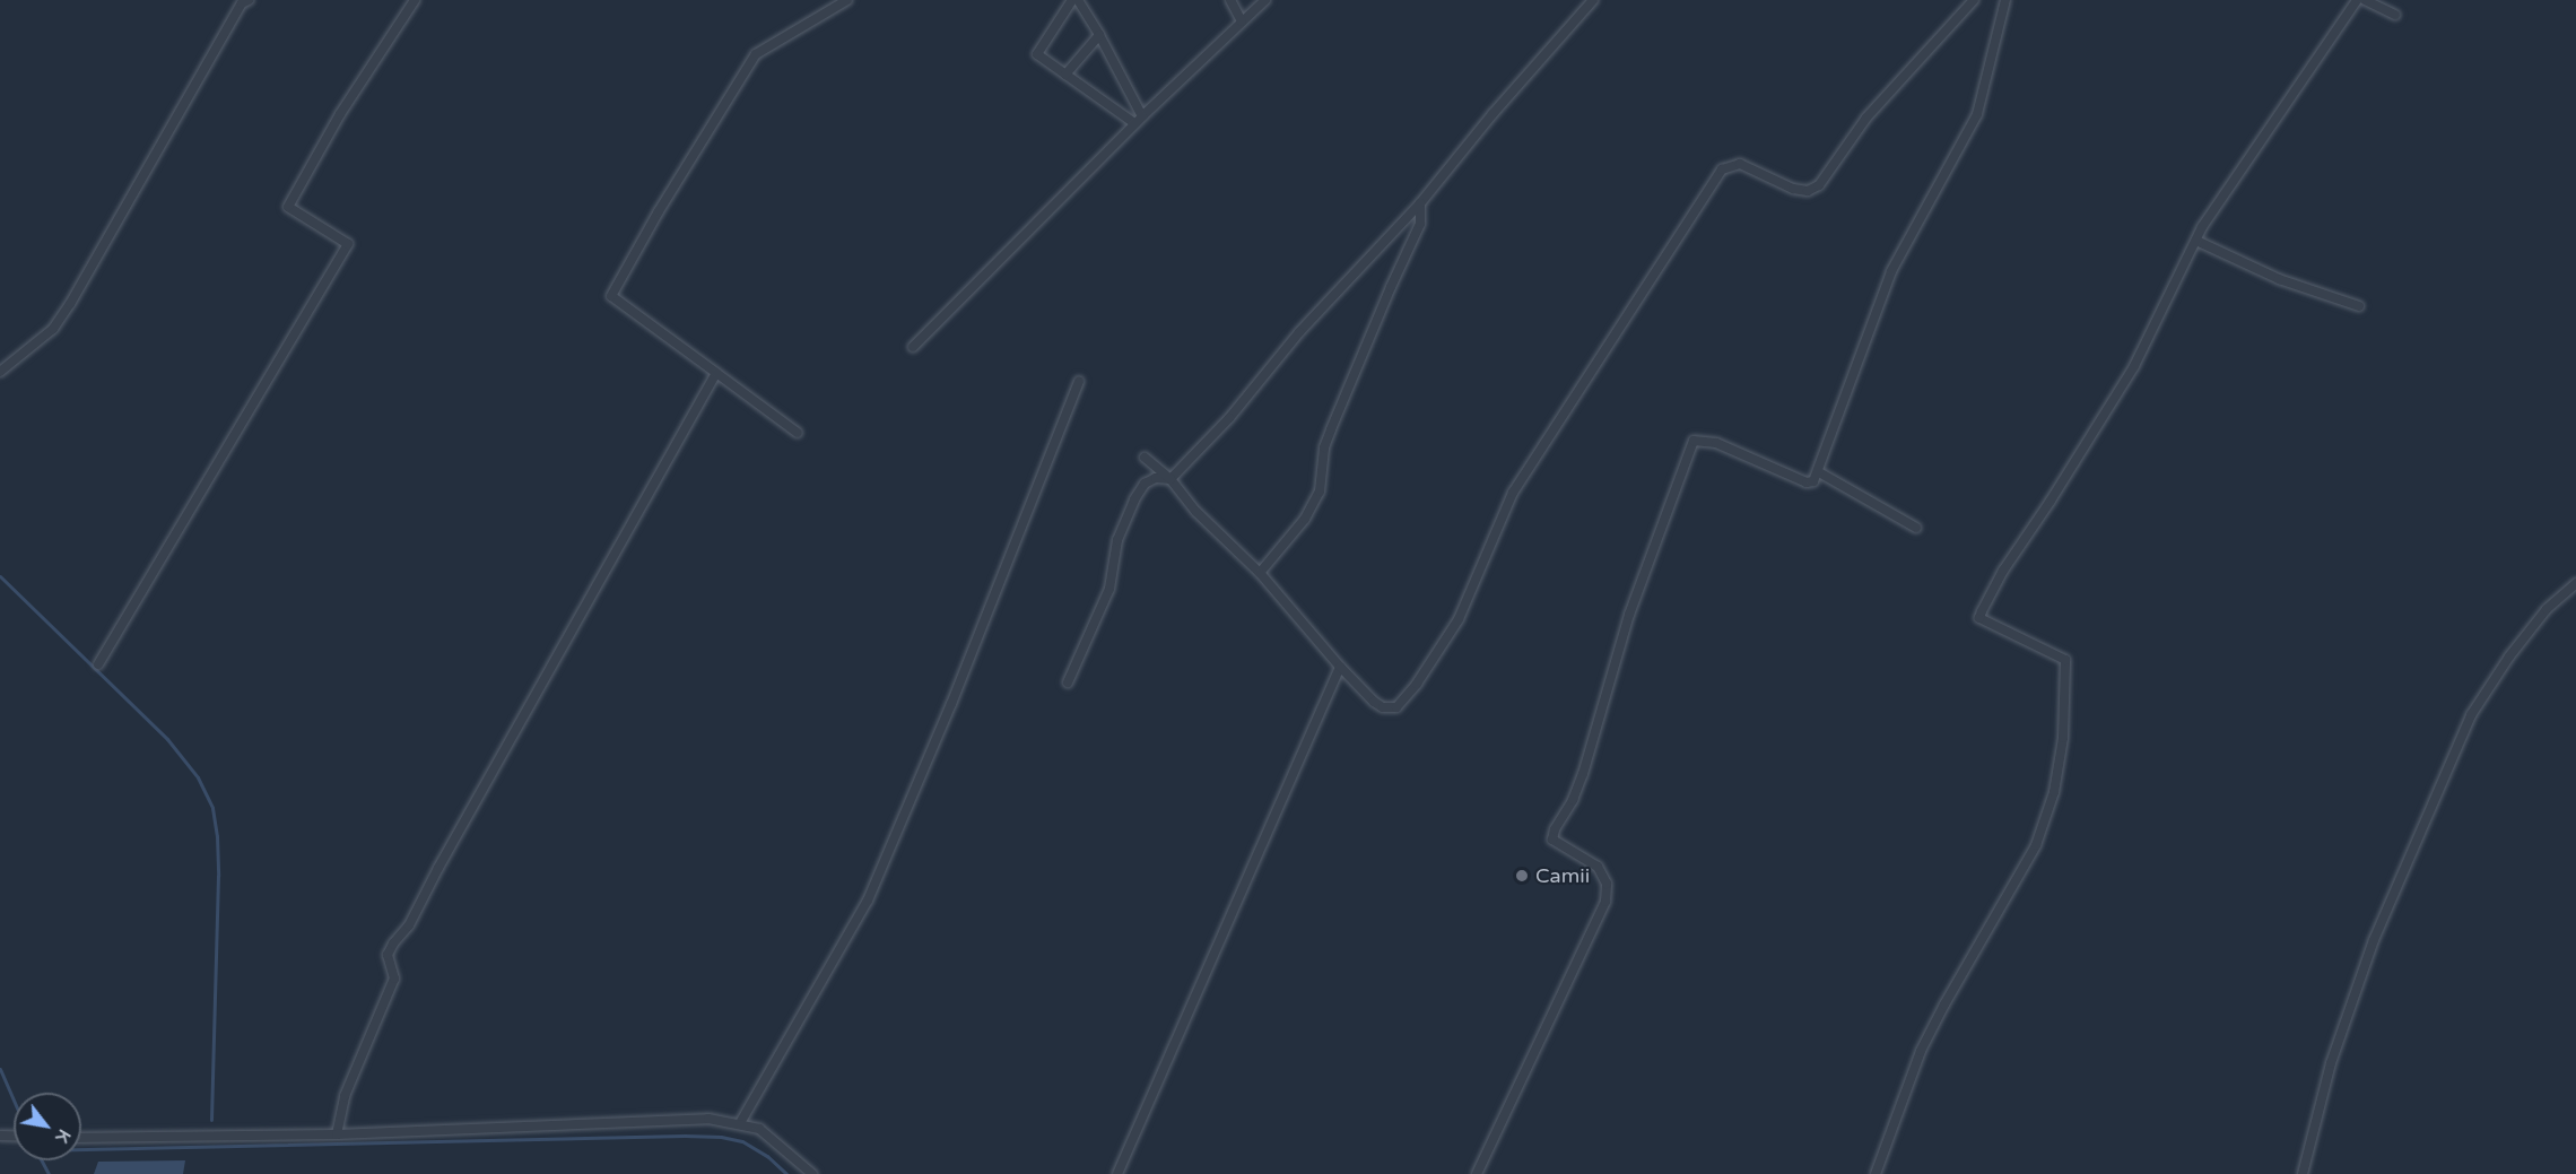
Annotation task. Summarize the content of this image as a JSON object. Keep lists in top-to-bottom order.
{
  "places": ["Camii"],
  "north": "bottom right"
}
